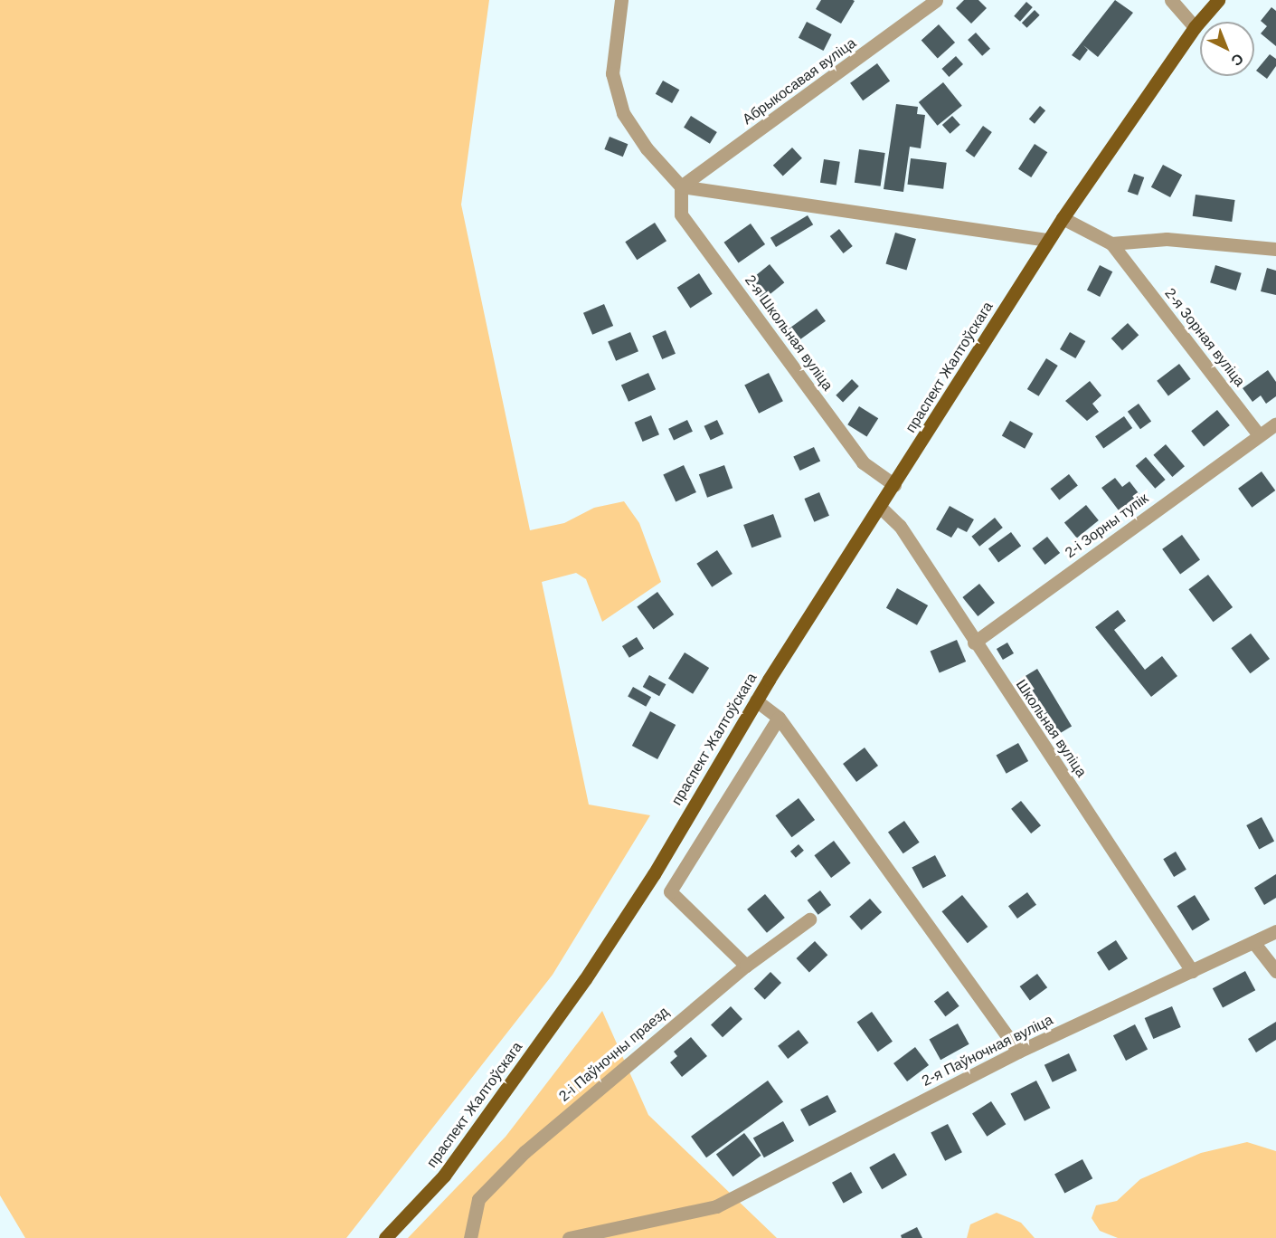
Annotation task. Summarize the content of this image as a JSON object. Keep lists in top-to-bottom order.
{
  "streets": {
    "main road": ["праспект Жалтоўскага"],
    "street": [
      "Абрыкосавая вуліца",
      "2-я Школьная вуліца",
      "2-я Зорная вуліца",
      "2-і Зорны тупік",
      "Школьная вуліца",
      "2-я Паўночная вуліца",
      "2-і Паўночны праезд"
    ]
  },
  "crossings": [
    ["Абрыкосавая вуліца", "2-я Школьная вуліца"],
    ["2-я Школьная вуліца", "праспект Жалтоўскага"],
    ["2-я Зорная вуліца", "праспект Жалтоўскага"],
    ["2-я Зорная вуліца", "2-і Зорны тупік"],
    ["праспект Жалтоўскага", "Школьная вуліца"],
    ["2-і Зорны тупік", "Школьная вуліца"],
    ["Школьная вуліца", "2-я Паўночная вуліца"]
  ],
  "north": "bottom right"
}
